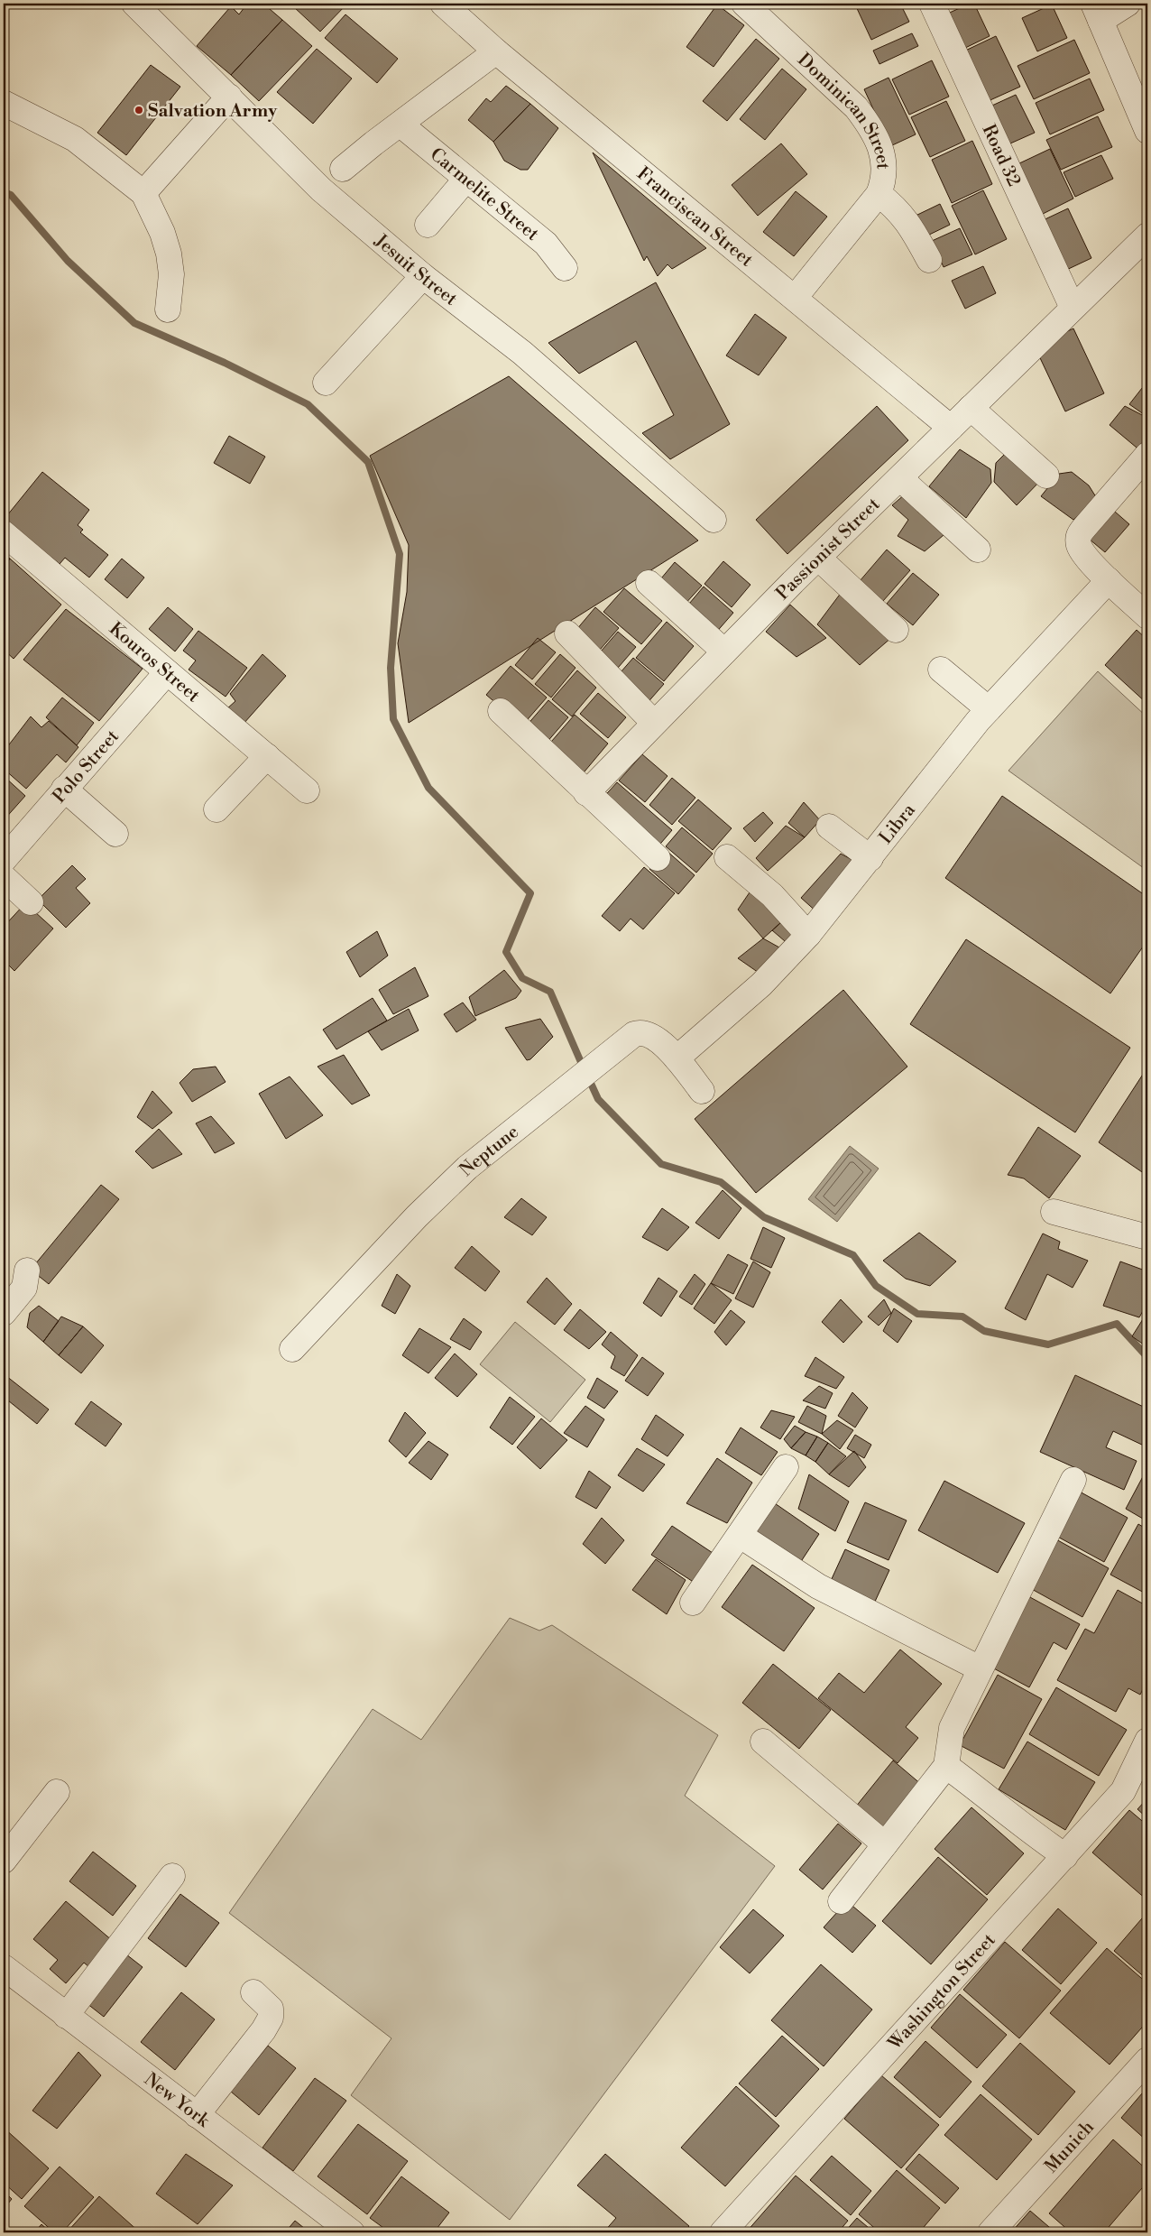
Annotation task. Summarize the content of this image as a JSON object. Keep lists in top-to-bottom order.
{
  "streets": {
    "street": [
      "Dominican Street",
      "Road 32",
      "Carmelite Street",
      "Franciscan Street",
      "Jesuit Street",
      "Passionist Street",
      "Kouros Street",
      "Polo Street",
      "Libra",
      "Neptune",
      "Washington Street",
      "New York",
      "Munich"
    ]
  },
  "crossings": [
    ["Dominican Street", "Franciscan Street"],
    ["Road 32", "Passionist Street"],
    ["Franciscan Street", "Passionist Street"],
    ["Kouros Street", "Polo Street"],
    ["Libra", "Neptune"]
  ],
  "places": ["Salvation Army"]
}
